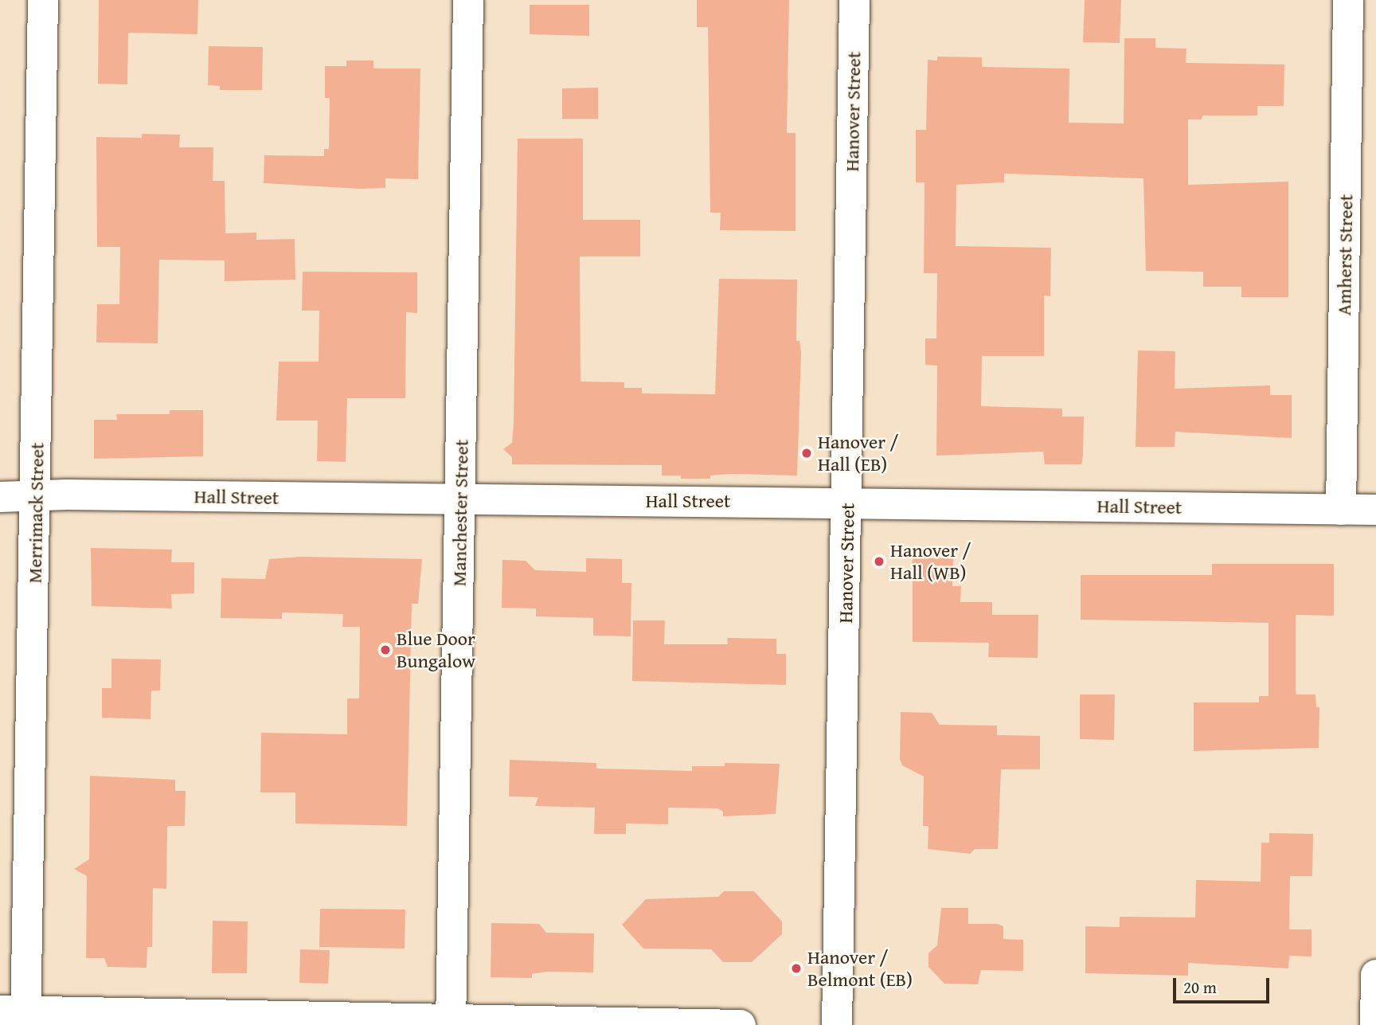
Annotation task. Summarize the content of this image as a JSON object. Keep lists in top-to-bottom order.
{
  "streets": {
    "street": [
      "Hanover Street",
      "Amherst Street",
      "Hall Street",
      "Merrimack Street",
      "Manchester Street"
    ]
  },
  "crossings": [
    ["Hanover Street", "Hall Street"],
    ["Amherst Street", "Hall Street"],
    ["Hall Street", "Merrimack Street"],
    ["Hall Street", "Manchester Street"]
  ],
  "places": [
    "Hanover / Hall (EB)",
    "Hanover / Hall (WB)",
    "Blue Door Bungalow",
    "Hanover / Belmont (EB)"
  ],
  "scale_bar": "20 m"
}
